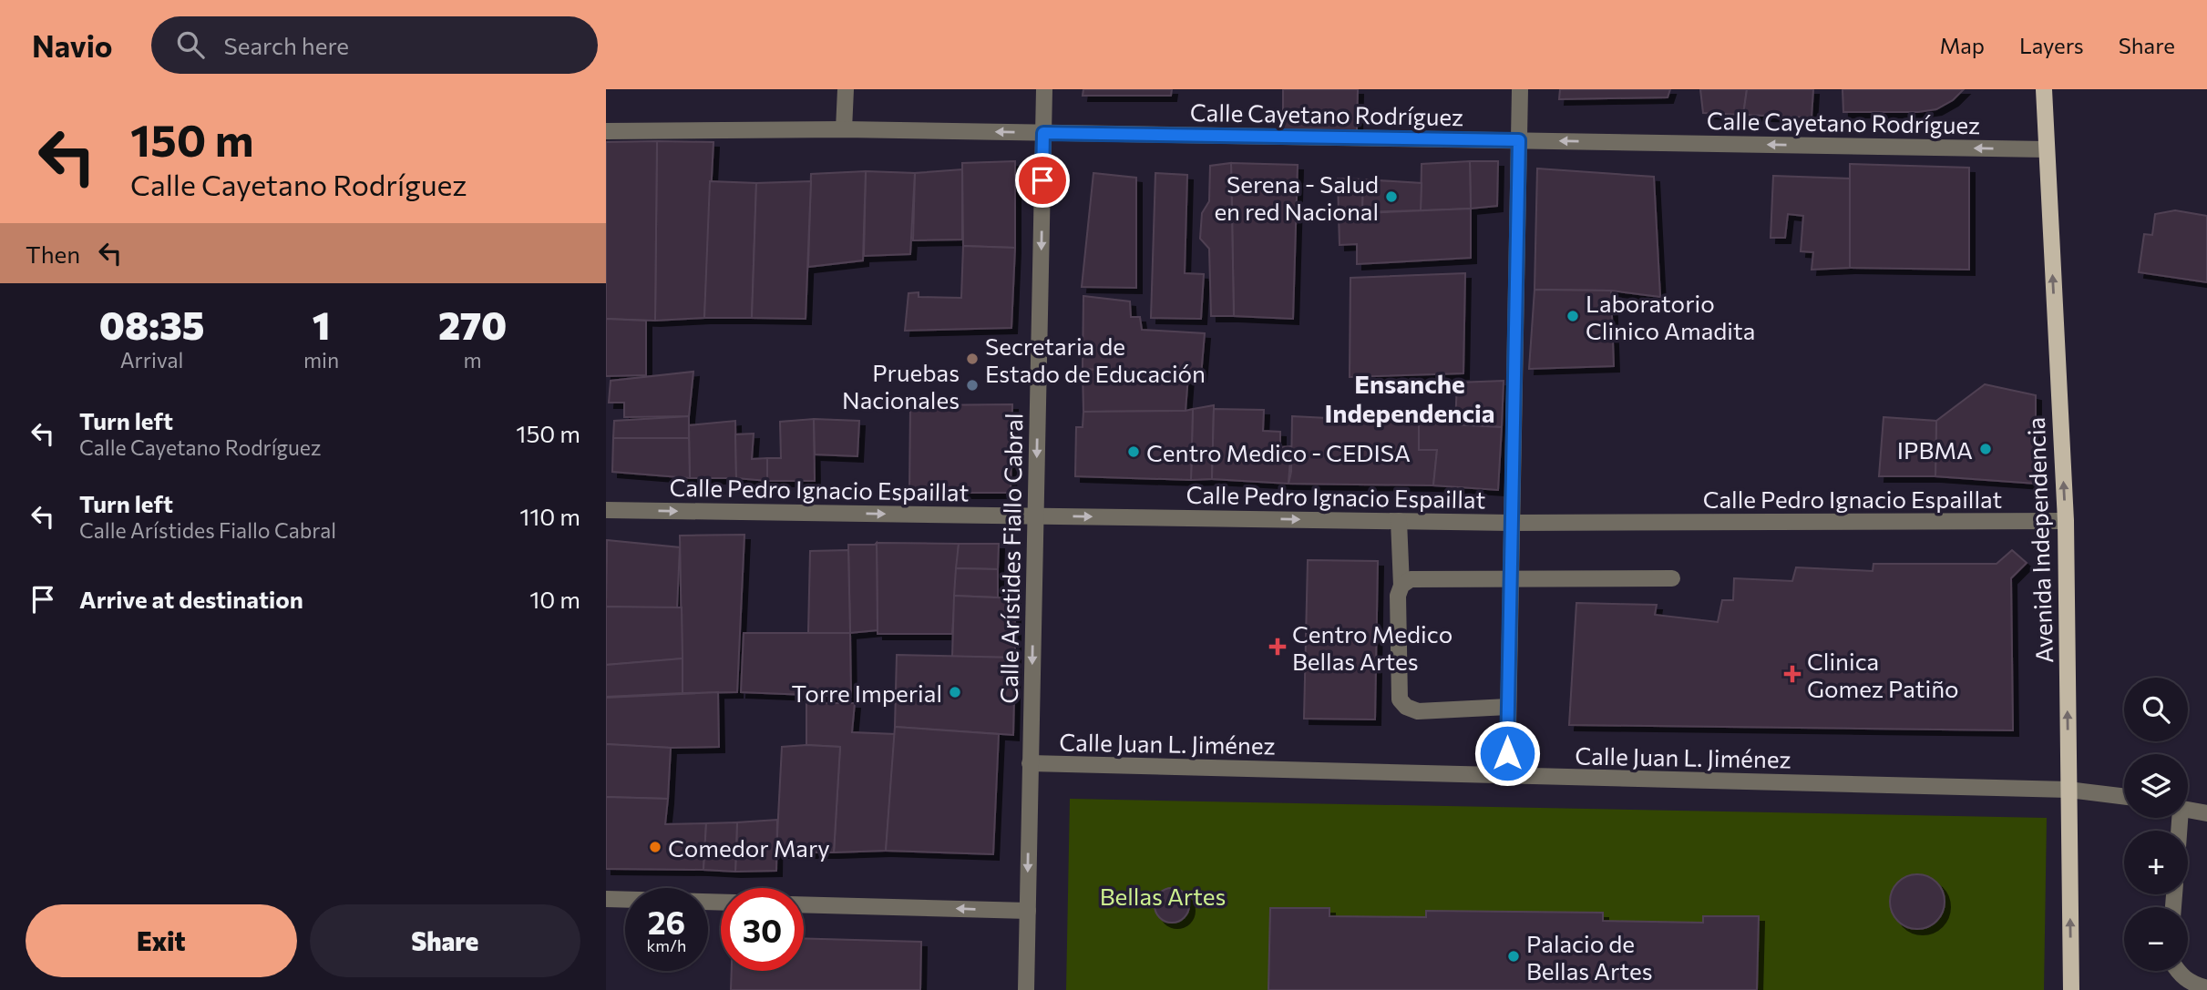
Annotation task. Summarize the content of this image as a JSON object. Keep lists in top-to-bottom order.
{
  "streets": {
    "main road": ["Avenida Independencia"],
    "street": [
      "Calle Cayetano Rodríguez",
      "Calle Pedro Ignacio Espaillat",
      "Calle Arístides Fiallo Cabral",
      "Calle Juan L. Jiménez"
    ]
  },
  "crossings": [
    ["Calle Cayetano Rodríguez", "Avenida Independencia"],
    ["Calle Cayetano Rodríguez", "Calle Arístides Fiallo Cabral"],
    ["Calle Pedro Ignacio Espaillat", "Avenida Independencia"],
    ["Calle Pedro Ignacio Espaillat", "Calle Arístides Fiallo Cabral"],
    ["Avenida Independencia", "Calle Juan L. Jiménez"],
    ["Calle Arístides Fiallo Cabral", "Calle Juan L. Jiménez"]
  ],
  "one_way": [
    "Calle Cayetano Rodríguez",
    "Calle Pedro Ignacio Espaillat",
    "Avenida Independencia",
    "Calle Arístides Fiallo Cabral"
  ],
  "districts": ["Ensanche Independencia"],
  "parks": ["Bellas Artes"],
  "places": {
    "other": [
      "Serena - Salud en red Nacional",
      "Laboratorio Clinico Amadita",
      "Secretaria de Estado de Educación",
      "Pruebas Nacionales",
      "IPBMA",
      "Centro Medico - CEDISA",
      "Torre Imperial",
      "Comedor Mary",
      "Palacio de Bellas Artes"
    ],
    "health": ["Centro Medico Bellas Artes", "Clinica Gomez Patiño"]
  },
  "page": {
    "header": "Navio",
    "search": "Search here",
    "nav": ["Map", "Layers", "Share"],
    "turn": ["150 m", "Calle Cayetano Rodríguez"],
    "then": "Then",
    "eta": [
      "08:35",
      "Arrival",
      "1",
      "min",
      "270",
      "m"
    ],
    "list": [
      {
        "name": "Turn left",
        "note": "Calle Cayetano Rodríguez",
        "value": "150 m"
      },
      {
        "name": "Turn left",
        "note": "Calle Arístides Fiallo Cabral",
        "value": "110 m"
      },
      {
        "name": "Arrive at destination",
        "value": "10 m"
      }
    ],
    "map_buttons": ["+", "−"],
    "speed": "26 km/h",
    "limit": "30",
    "buttons": ["Exit", "Share"]
  }
}
